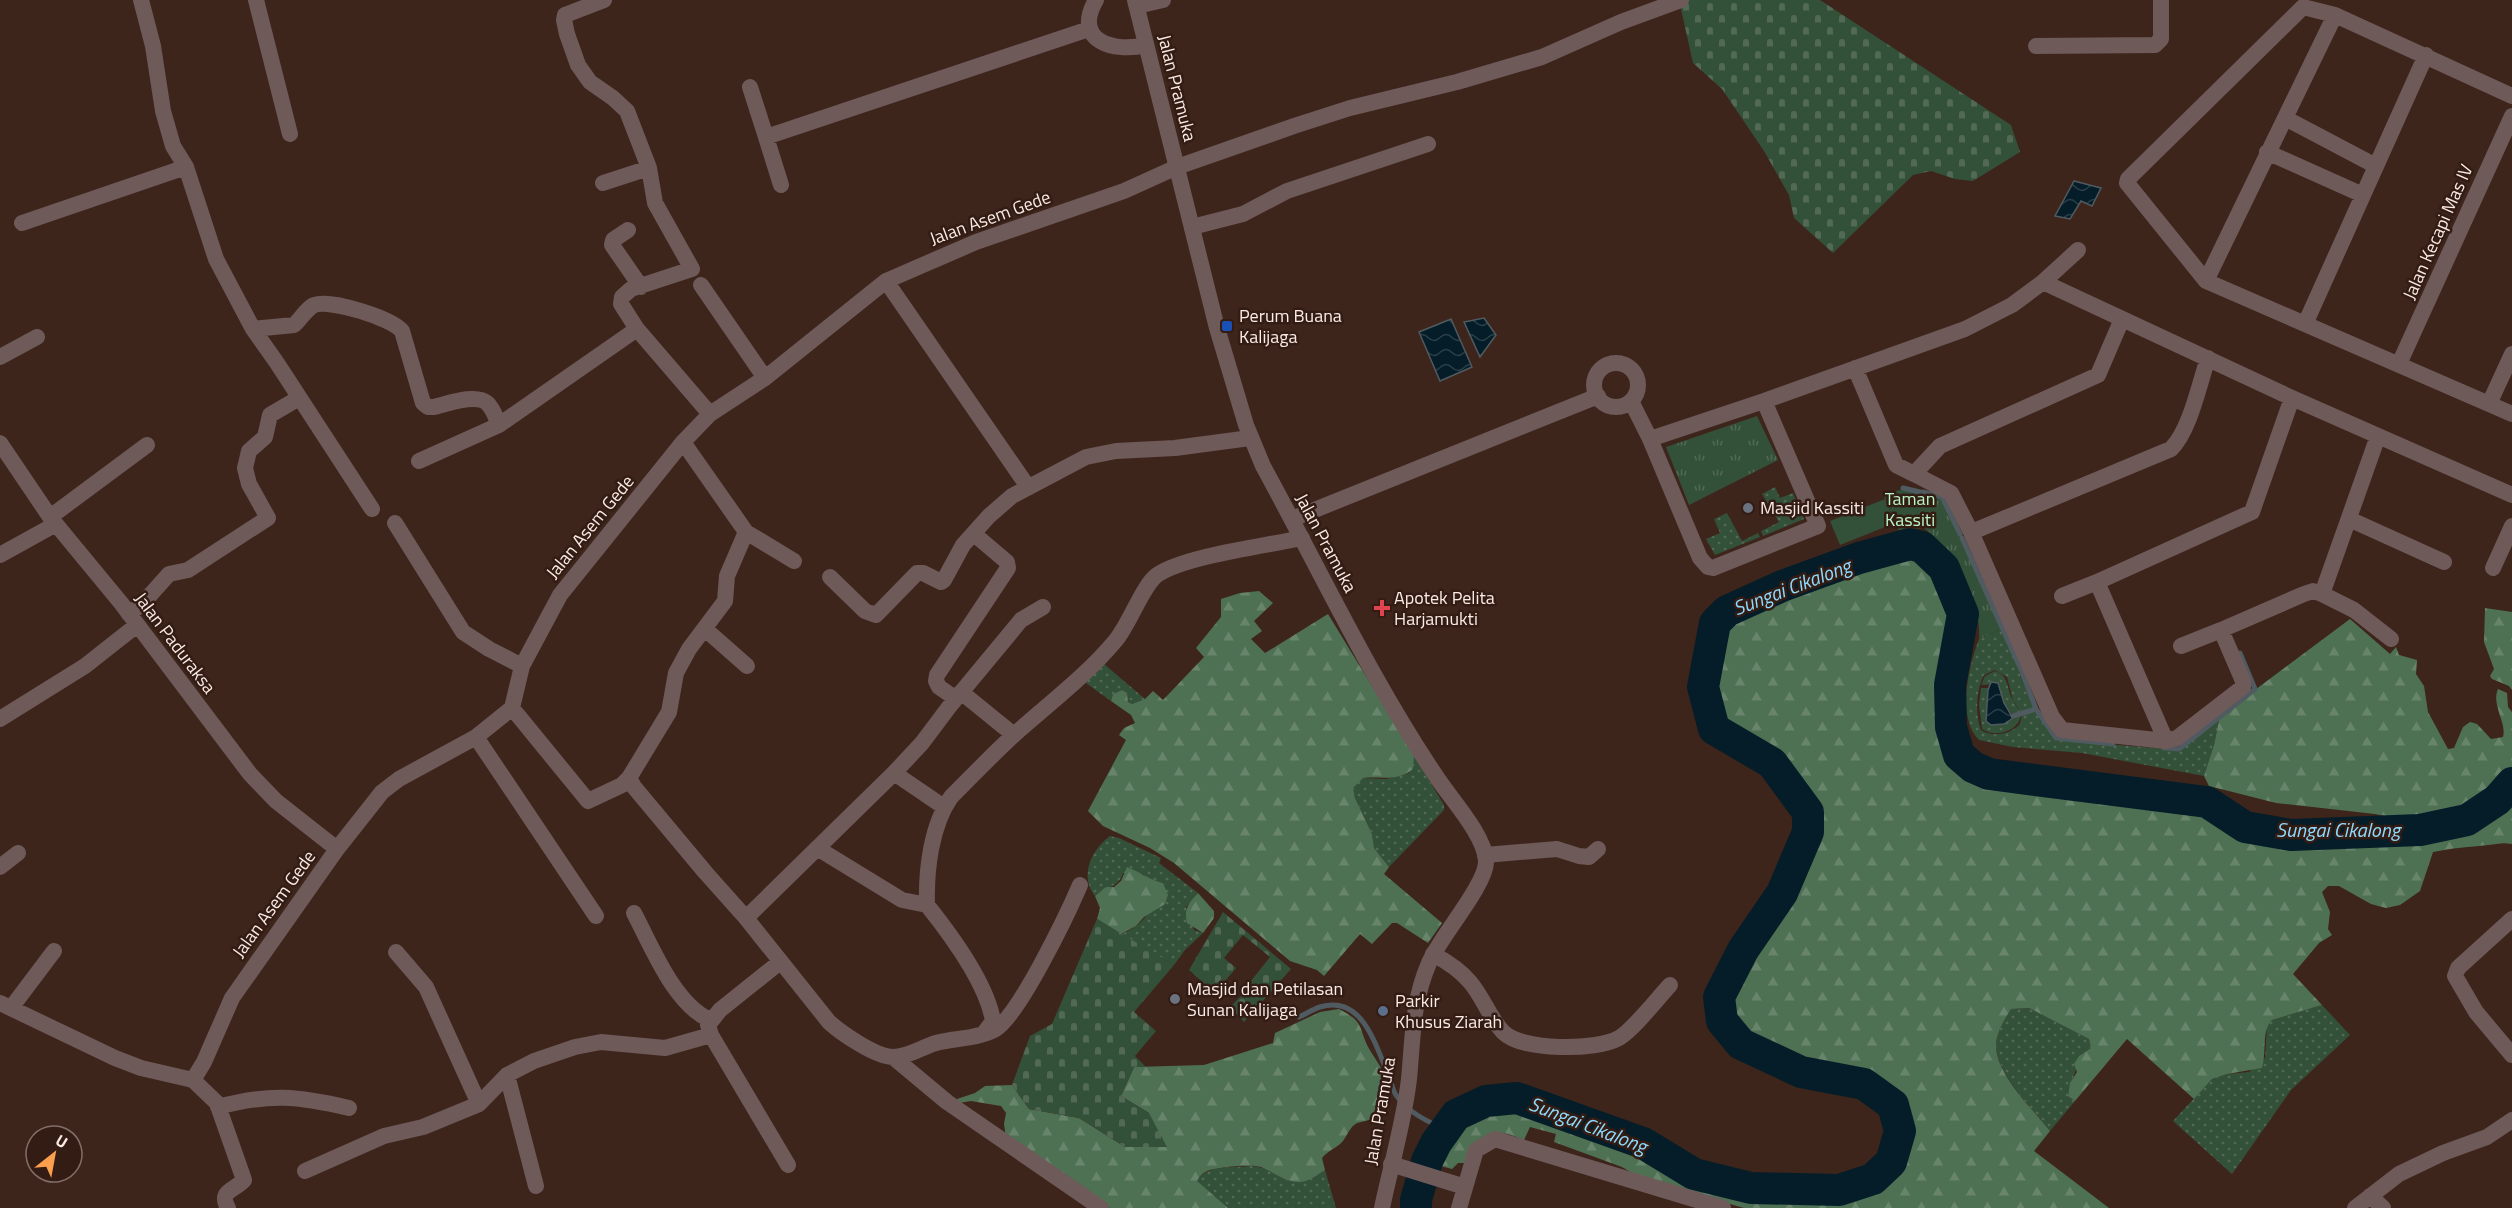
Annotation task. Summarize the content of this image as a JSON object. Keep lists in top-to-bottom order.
{
  "streets": {
    "street": [
      "Jalan Pramuka",
      "Jalan Asem Gede",
      "Jalan Kecapi Mas IV",
      "Jalan Paduraksa"
    ]
  },
  "crossings": [
    ["Jalan Pramuka", "Jalan Asem Gede"],
    ["Jalan Asem Gede", "Jalan Paduraksa"]
  ],
  "water": ["Sungai Cikalong"],
  "parks": ["Taman Kassiti"],
  "places": {
    "transit": ["Perum Buana Kalijaga"],
    "other": ["Masjid Kassiti", "Masjid dan Petilasan Sunan Kalijaga", "Parkir Khusus Ziarah"],
    "health": ["Apotek Pelita Harjamukti"]
  },
  "north": "top right"
}
